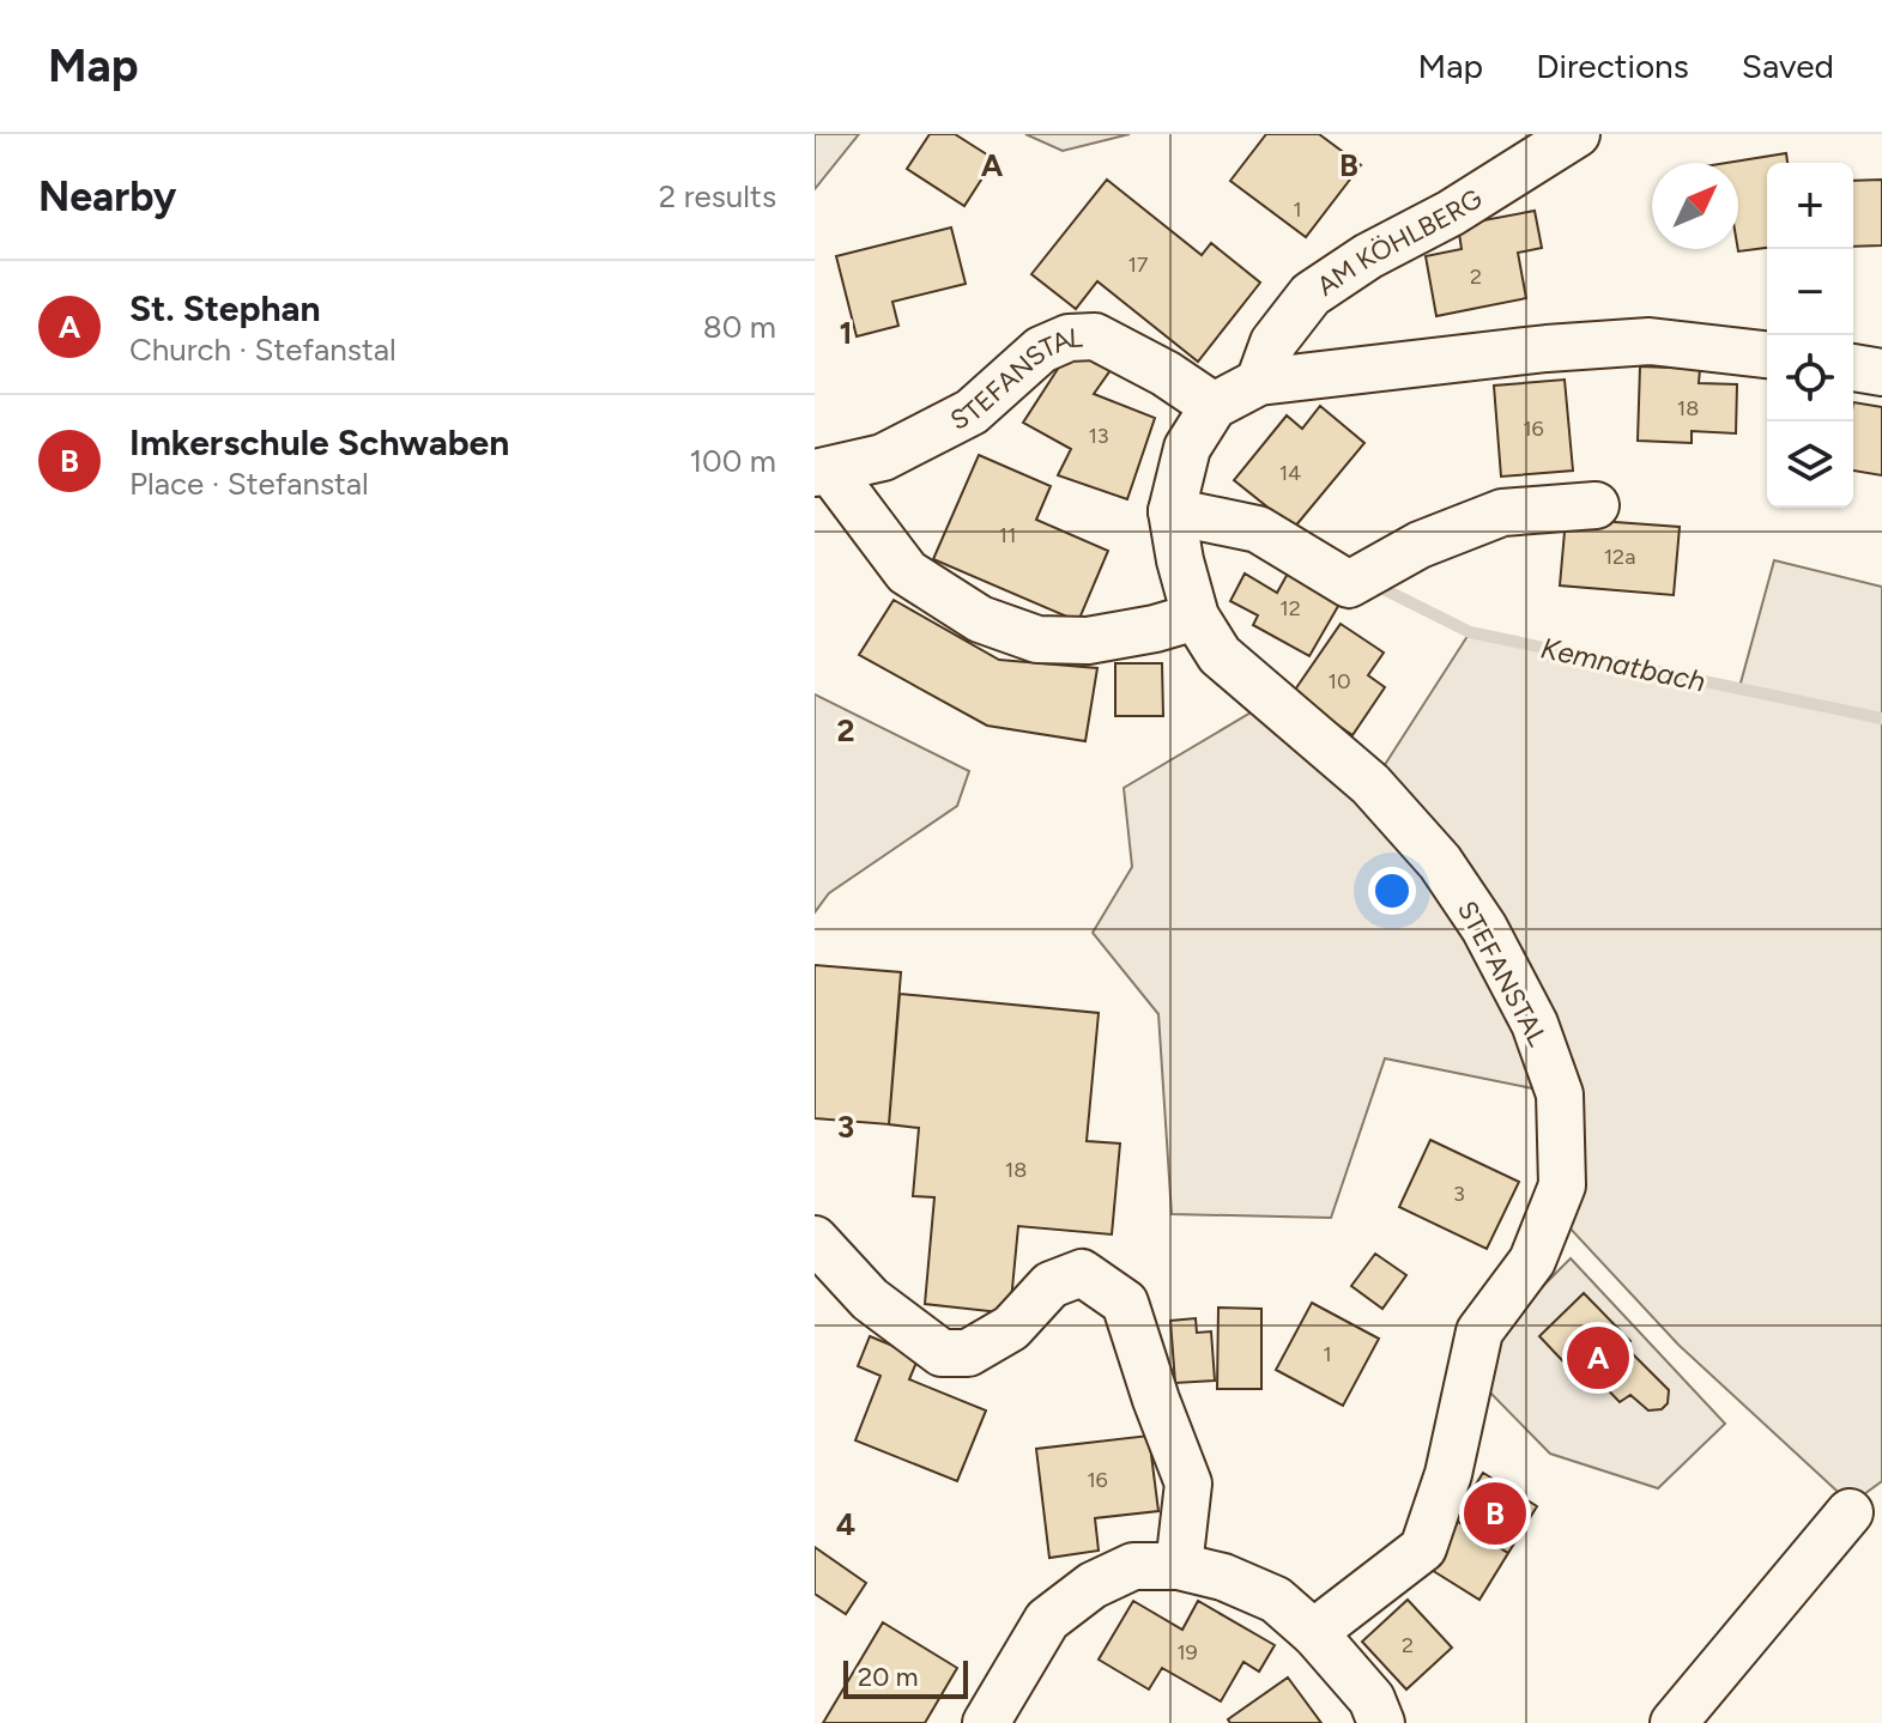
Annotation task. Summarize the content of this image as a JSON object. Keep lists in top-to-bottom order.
{
  "streets": {
    "street": ["AM KÖHLBERG", "STEFANSTAL"]
  },
  "water": ["Kemnatbach"],
  "house_numbers": [
    "1",
    "17",
    "2",
    "18",
    "16",
    "13",
    "14",
    "11",
    "12a",
    "12",
    "10",
    "18",
    "3",
    "1",
    "16",
    "2",
    "19"
  ],
  "scale_bar": "20 m",
  "north": "top right",
  "page": {
    "header": "Map",
    "nav": ["Map", "Directions", "Saved"],
    "heading": ["Nearby", "2 results"],
    "map_buttons": ["+", "−"],
    "list": [
      {
        "mark": "A",
        "name": "St. Stephan",
        "note": "Church · Stefanstal",
        "value": "80 m"
      },
      {
        "mark": "B",
        "name": "Imkerschule Schwaben",
        "note": "Place · Stefanstal",
        "value": "100 m"
      }
    ],
    "pins": ["A", "B"],
    "scale": "20 m"
  },
  "grid": {
    "columns": ["A", "B"],
    "rows": [
      "1",
      "2",
      "3",
      "4"
    ]
  }
}
